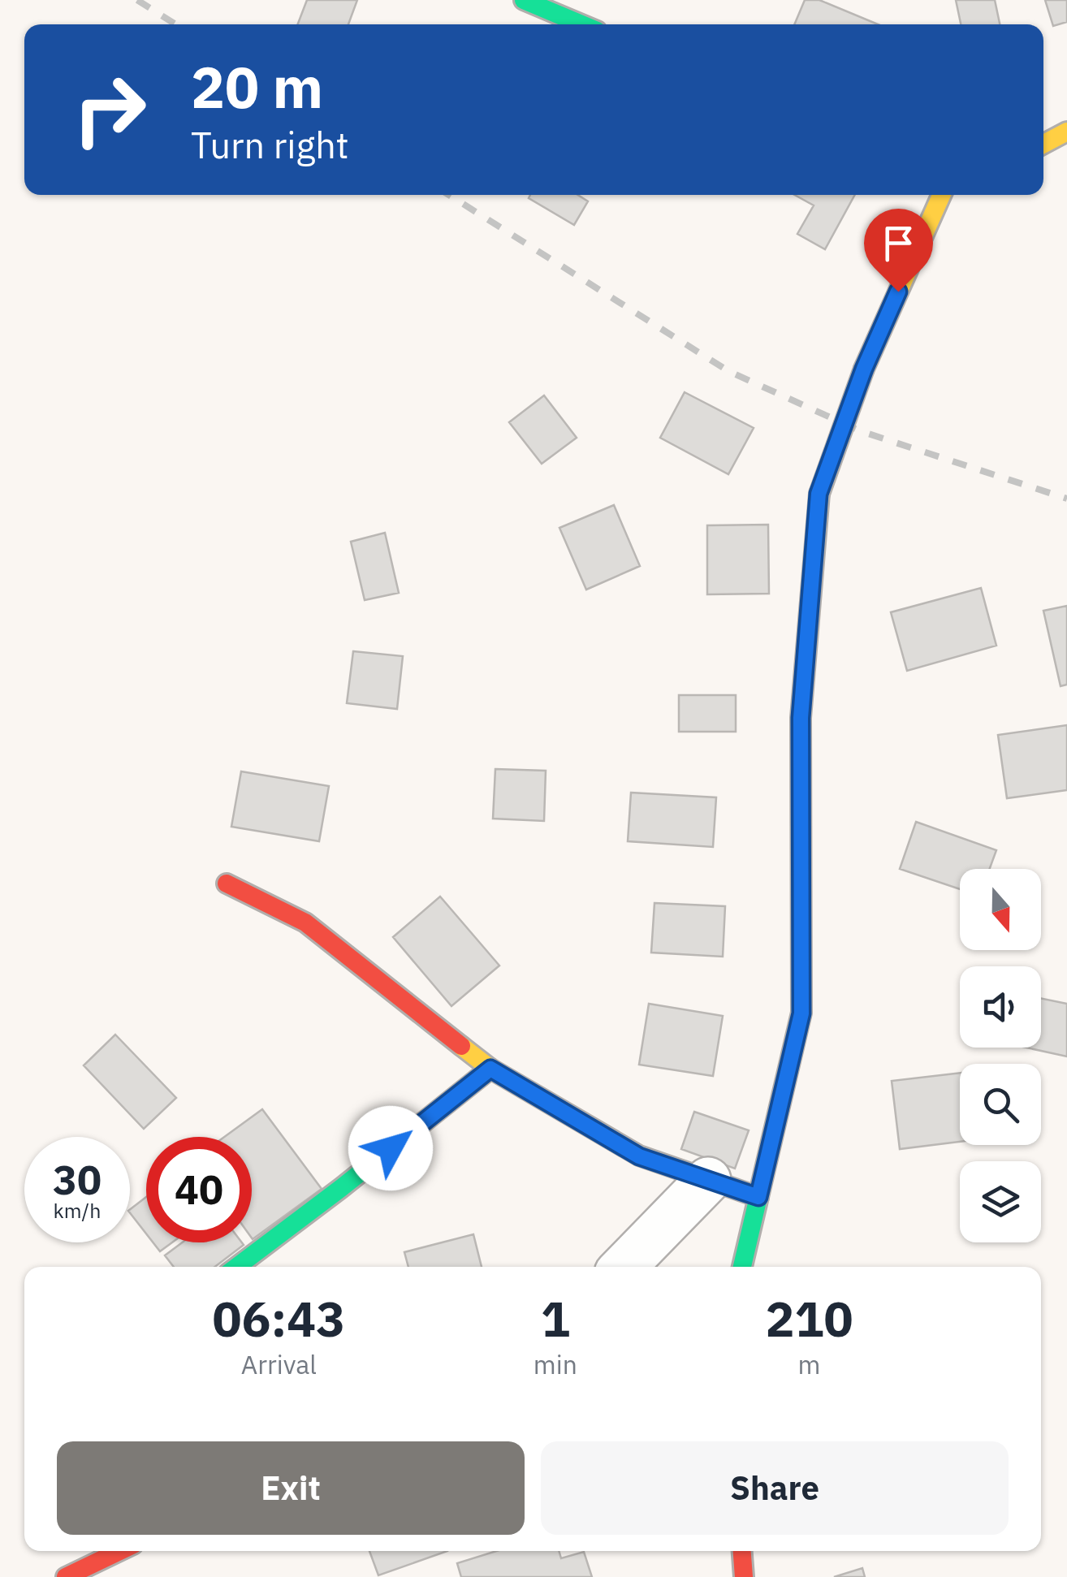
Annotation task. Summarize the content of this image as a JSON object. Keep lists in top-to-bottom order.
{
  "north": "bottom",
  "page": {
    "turn": ["20 m", "Turn right"],
    "speed": "30 km/h",
    "limit": "40",
    "eta": [
      "06:43",
      "Arrival",
      "1",
      "min",
      "210",
      "m"
    ],
    "buttons": ["Exit", "Share"]
  }
}
